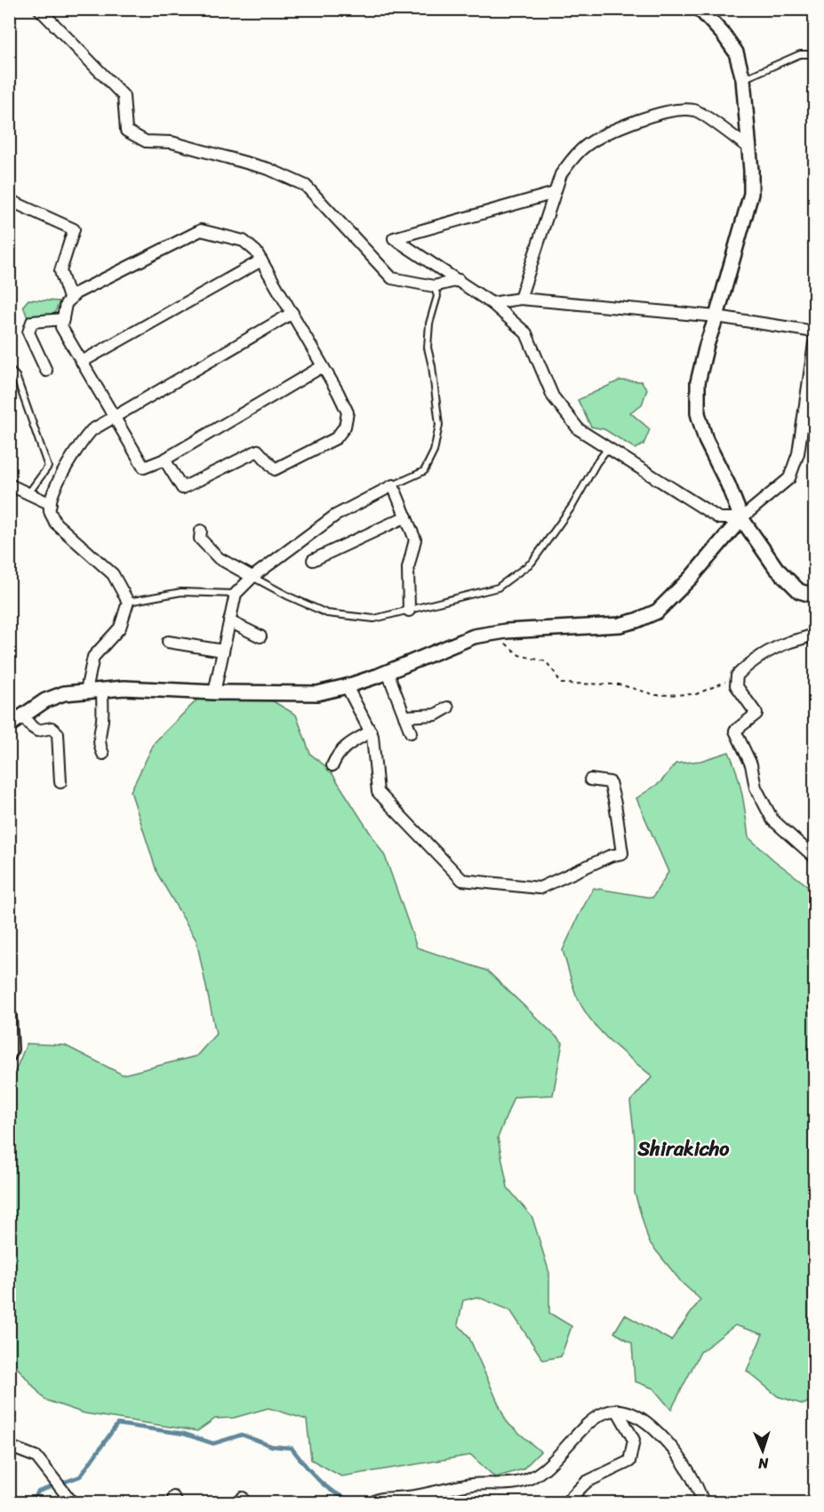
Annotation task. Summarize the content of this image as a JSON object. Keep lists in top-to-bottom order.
{
  "districts": ["Shirakicho"],
  "north": "bottom"
}
